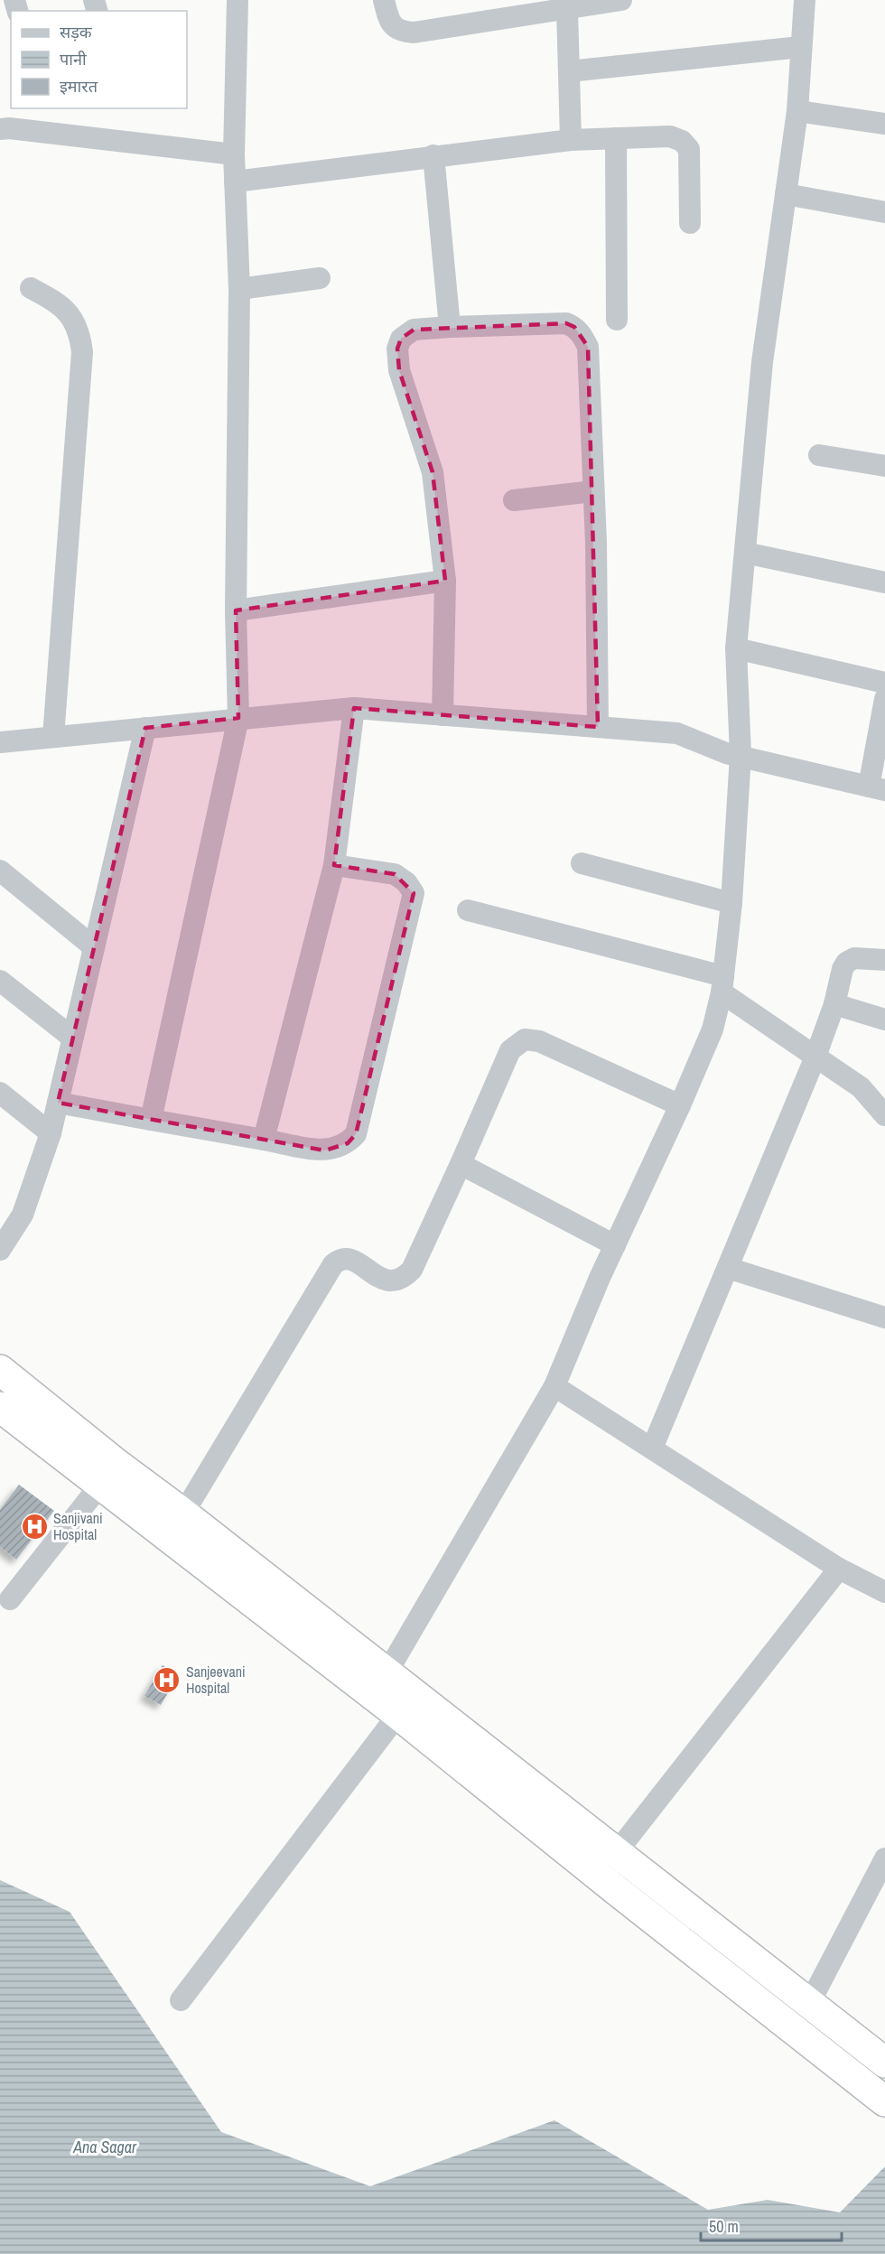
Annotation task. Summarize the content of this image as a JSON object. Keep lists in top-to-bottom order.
{
  "water": ["Ana Sagar"],
  "places": {
    "hospital": ["Sanjivani Hospital", "Sanjeevani Hospital"]
  },
  "legend": ["सड़क", "पानी", "इमारत"],
  "scale_bar": "50 m"
}
